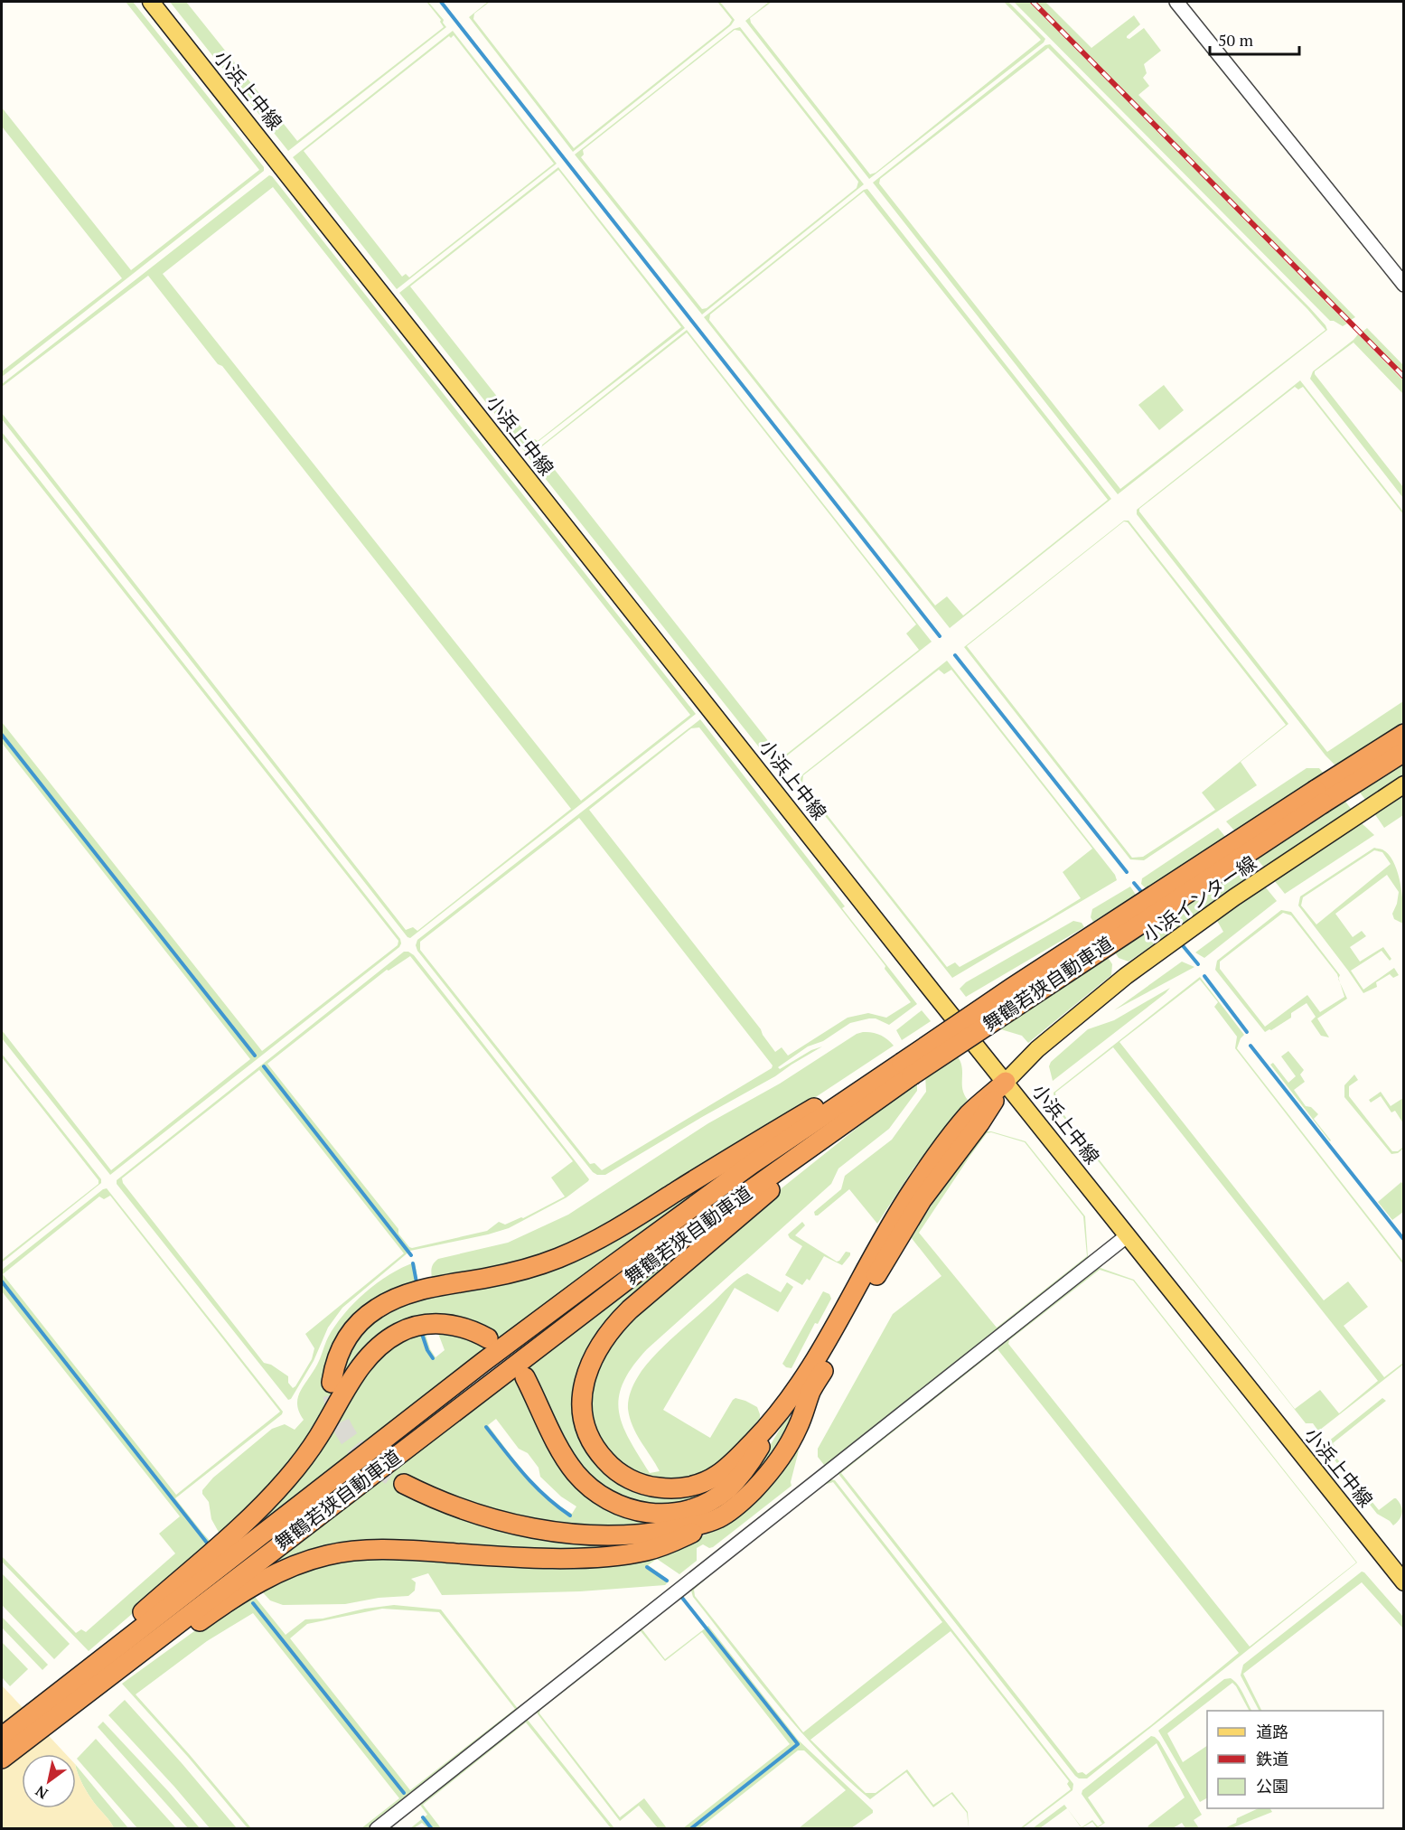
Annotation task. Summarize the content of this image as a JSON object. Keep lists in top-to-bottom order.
{
  "streets": {
    "highway": ["舞鶴若狭自動車道"],
    "main road": ["小浜上中線", "小浜インター線"]
  },
  "crossings": [
    ["小浜上中線", "小浜インター線"]
  ],
  "legend": ["道路", "鉄道", "公園"],
  "scale_bar": "50 m",
  "north": "bottom left"
}
